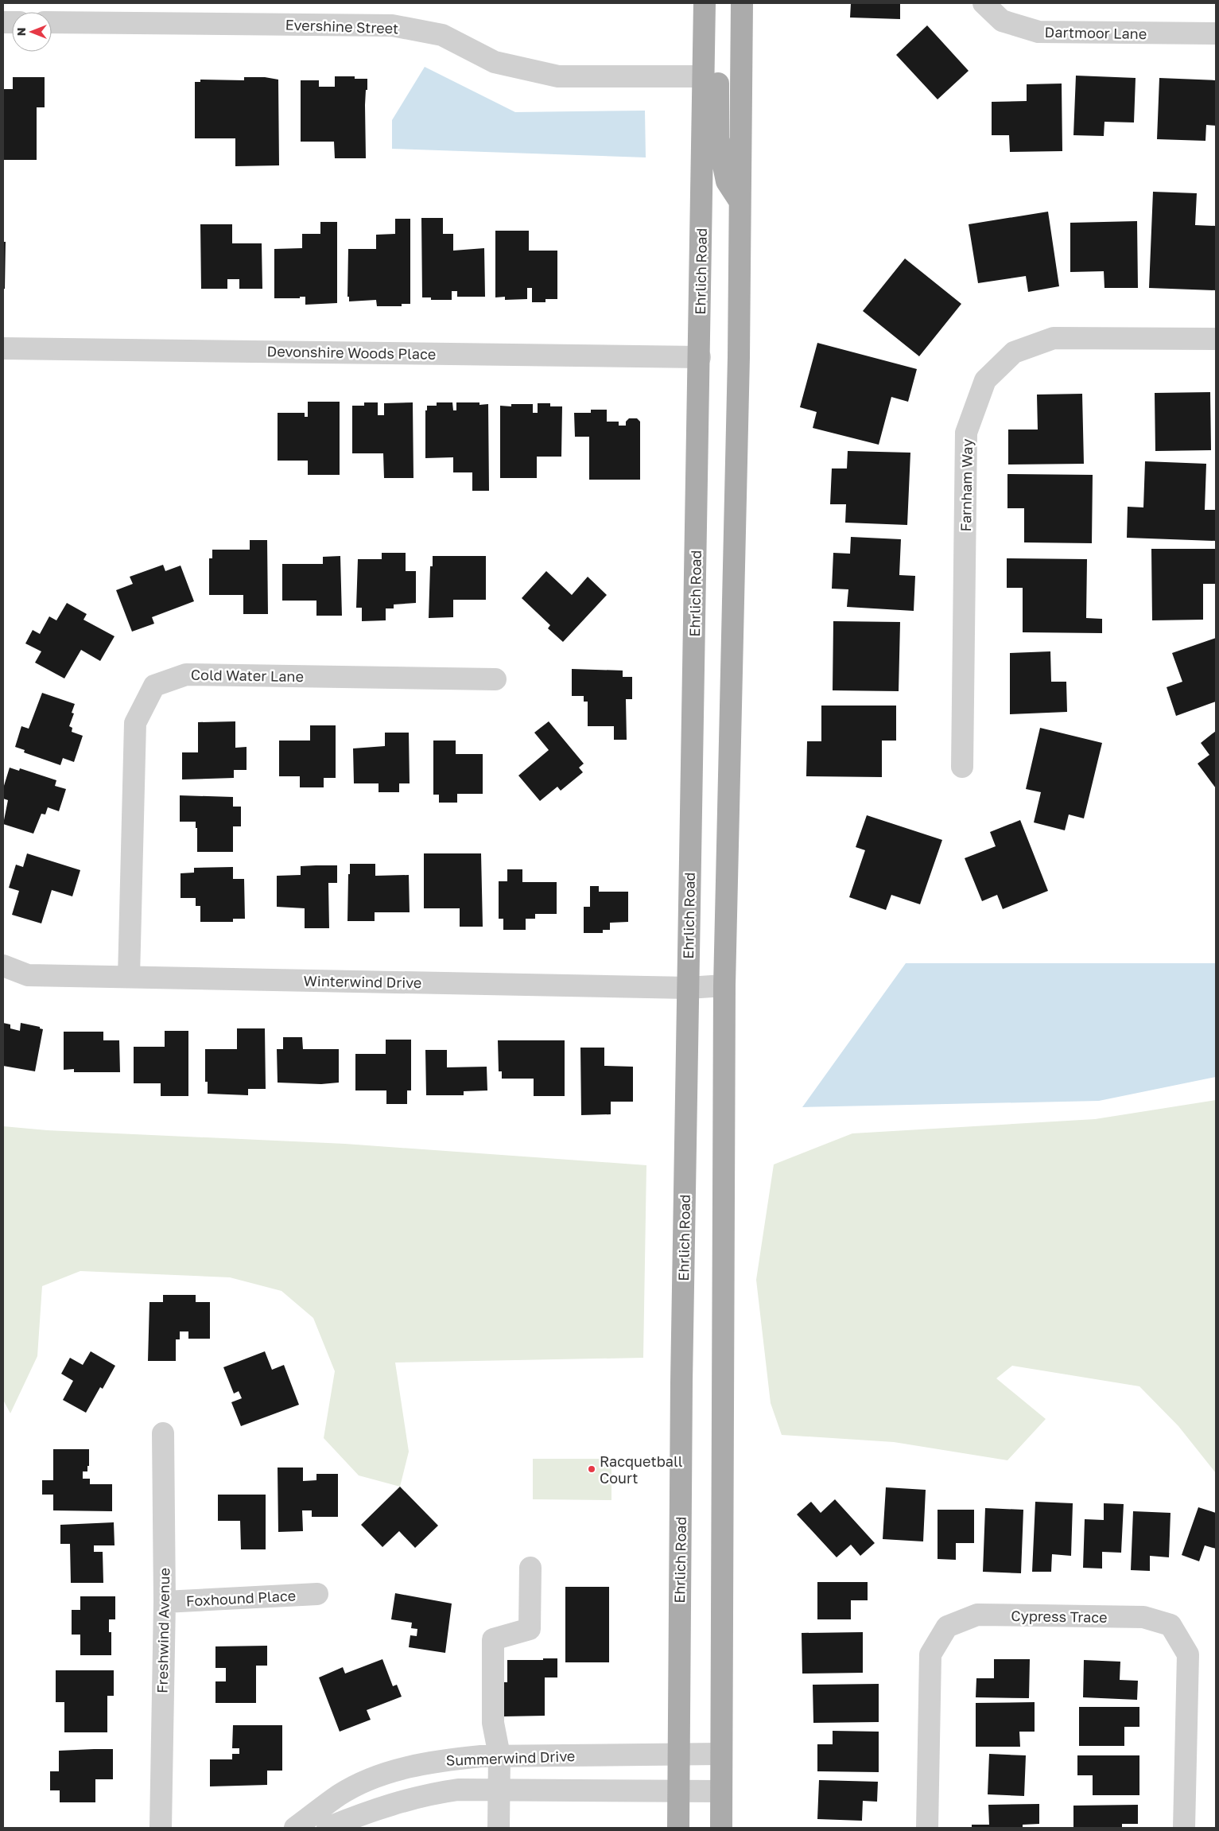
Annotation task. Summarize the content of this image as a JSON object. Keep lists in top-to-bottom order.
{
  "streets": {
    "main road": ["Ehrlich Road"],
    "street": [
      "Evershine Street",
      "Dartmoor Lane",
      "Devonshire Woods Place",
      "Farnham Way",
      "Cold Water Lane",
      "Winterwind Drive",
      "Foxhound Place",
      "Cypress Trace",
      "Freshwind Avenue",
      "Summerwind Drive"
    ]
  },
  "crossings": [
    ["Evershine Street", "Ehrlich Road"],
    ["Ehrlich Road", "Devonshire Woods Place"],
    ["Ehrlich Road", "Winterwind Drive"],
    ["Ehrlich Road", "Summerwind Drive"],
    ["Cold Water Lane", "Winterwind Drive"],
    ["Foxhound Place", "Freshwind Avenue"]
  ],
  "places": ["Racquetball Court"],
  "north": "left"
}
